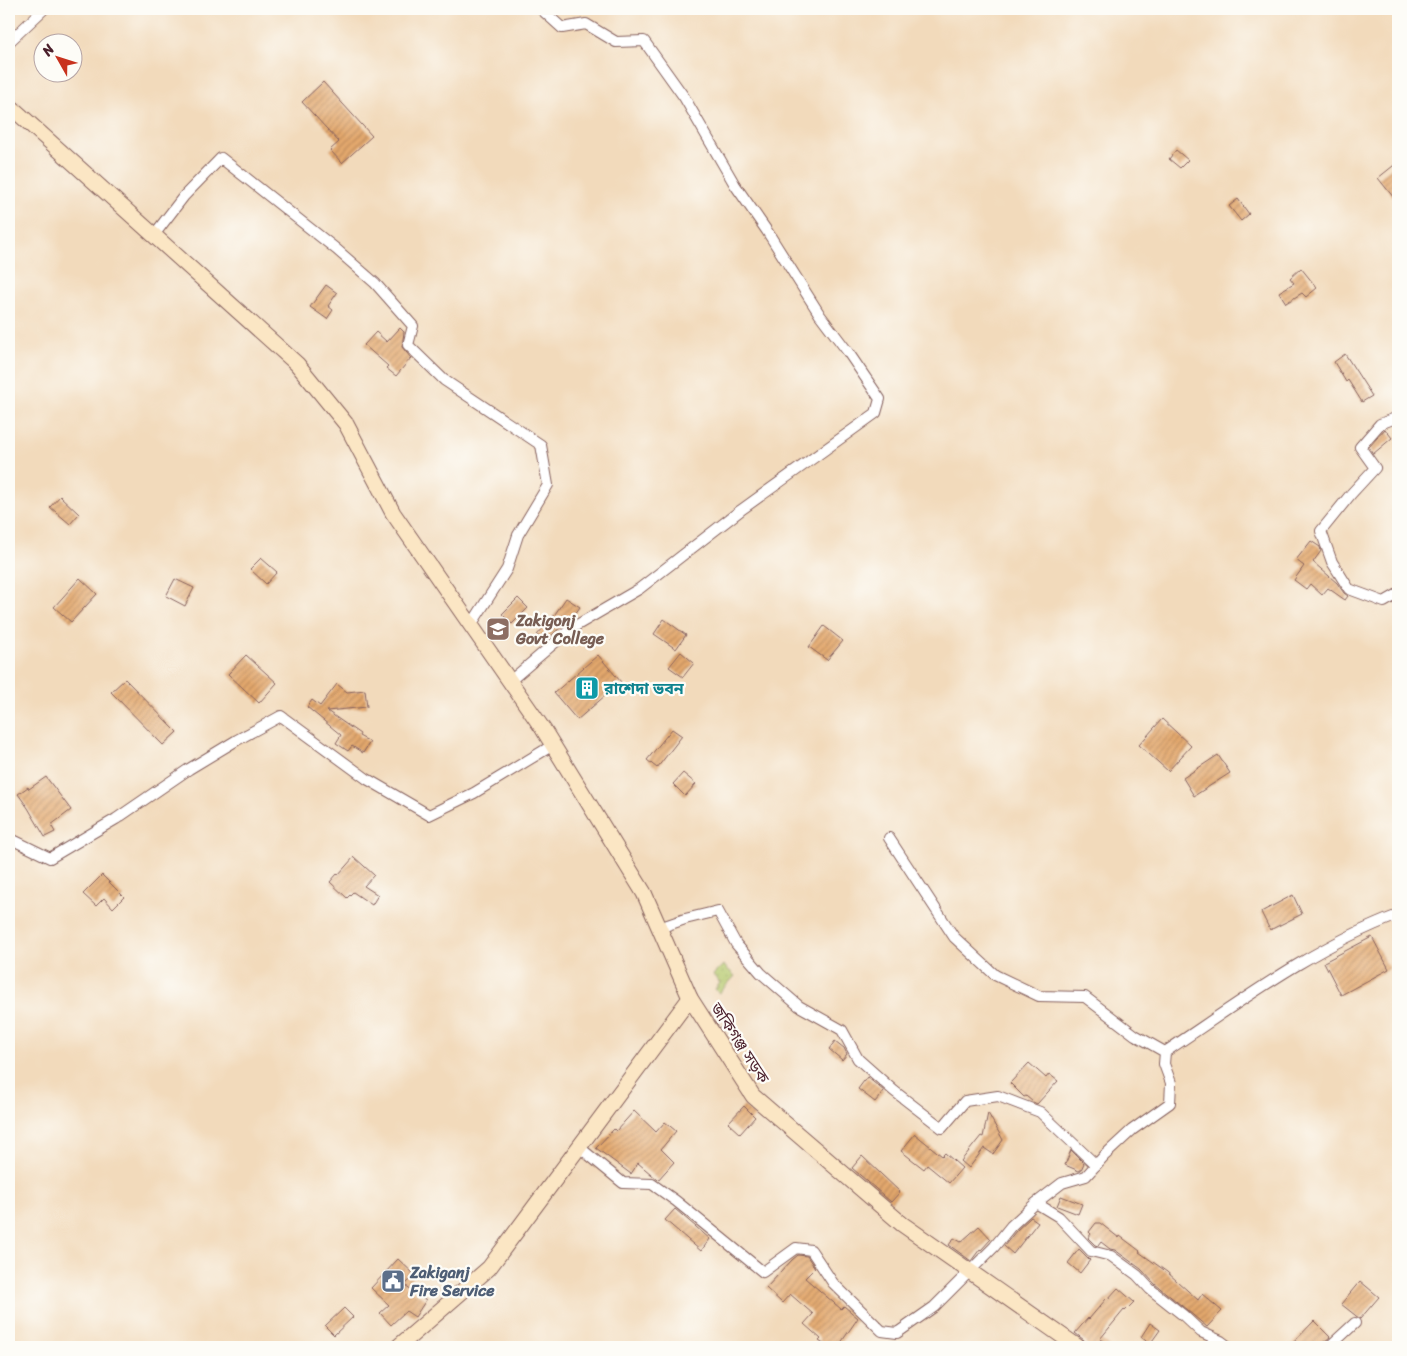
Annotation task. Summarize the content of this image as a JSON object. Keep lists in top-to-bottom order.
{
  "streets": {
    "street": ["জকিগঞ্জ সড়ক"]
  },
  "places": {
    "school or university": ["Zakigonj Govt College"],
    "building": ["রাশেদা ভবন"],
    "public building": ["Zakiganj Fire Service"]
  },
  "north": "top left"
}
